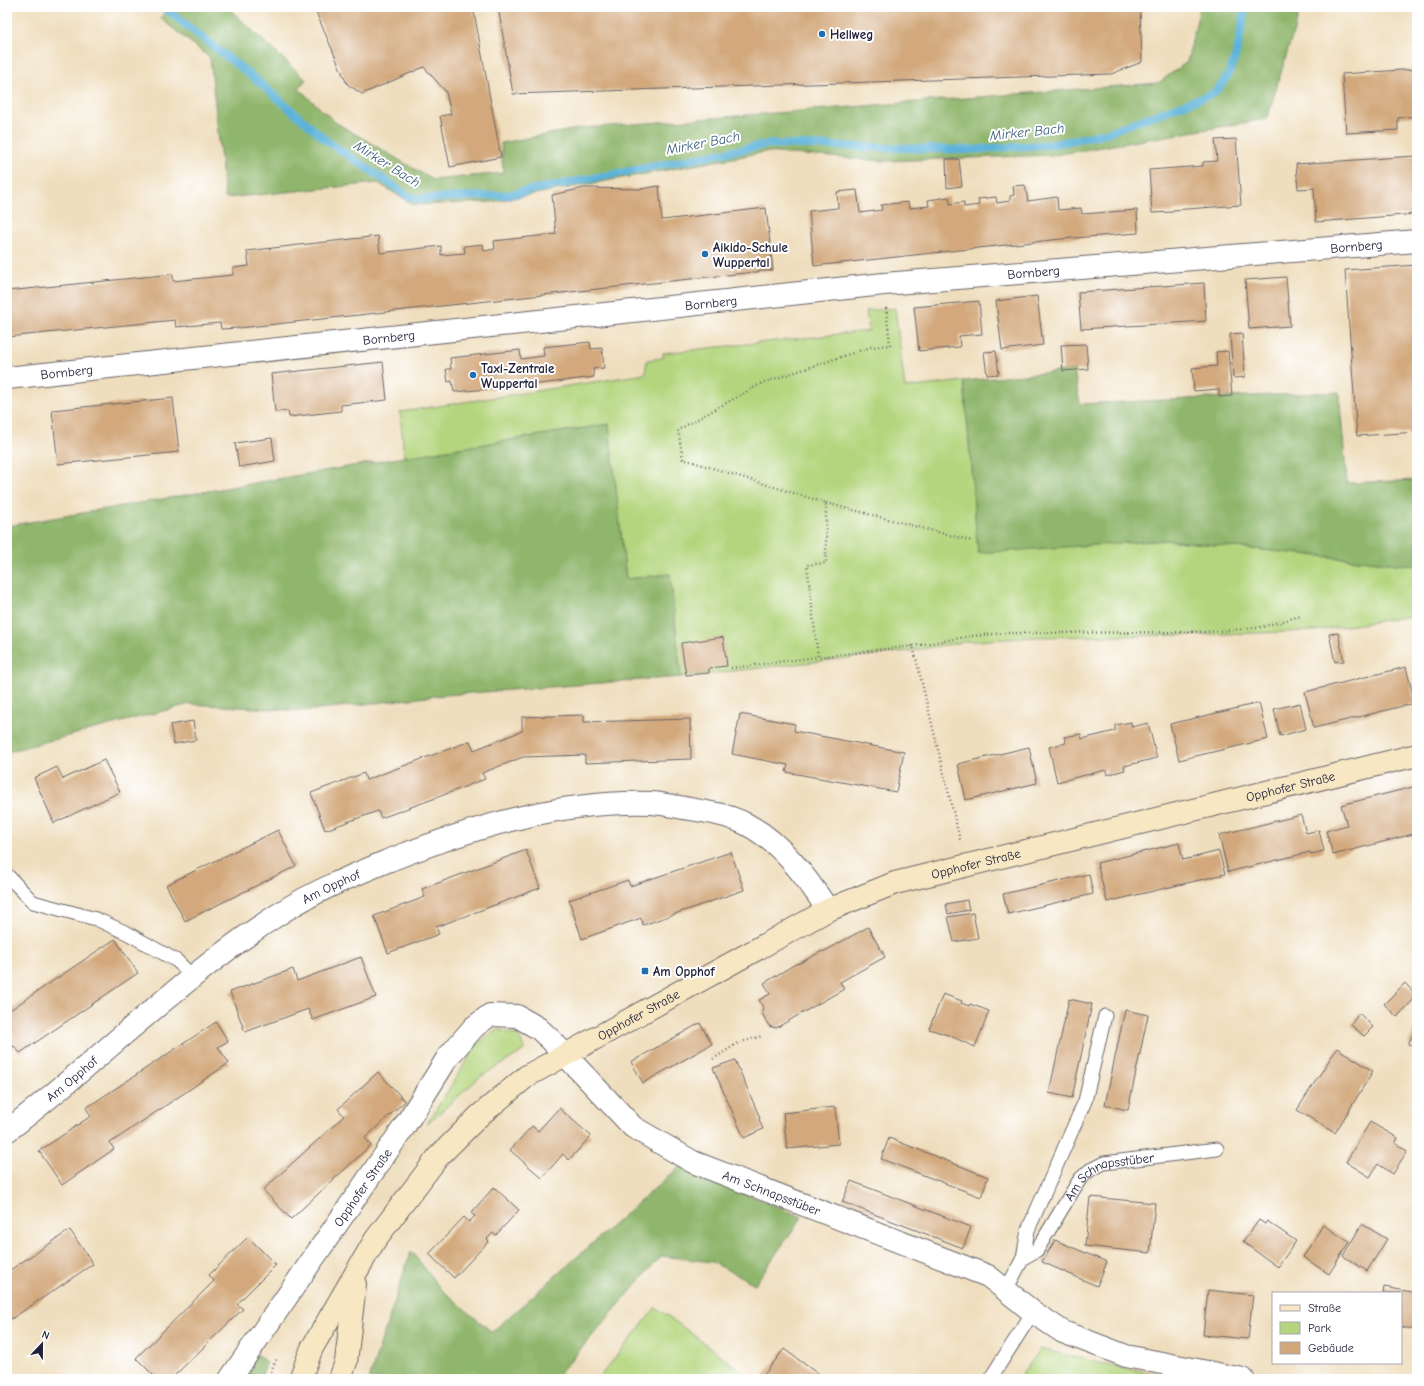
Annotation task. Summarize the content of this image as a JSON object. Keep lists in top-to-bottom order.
{
  "streets": {
    "street": [
      "Bornberg",
      "Opphofer Straße",
      "Am Opphof",
      "Am Schnapsstüber"
    ]
  },
  "crossings": [
    ["Opphofer Straße", "Am Opphof"],
    ["Opphofer Straße", "Am Schnapsstüber"]
  ],
  "water": ["Mirker Bach"],
  "places": {
    "other": ["Hellweg", "Aikido-Schule Wuppertal", "Taxi-Zentrale Wuppertal"],
    "transit": ["Am Opphof"]
  },
  "legend": ["Straße", "Park", "Gebäude"],
  "north": "top"
}
